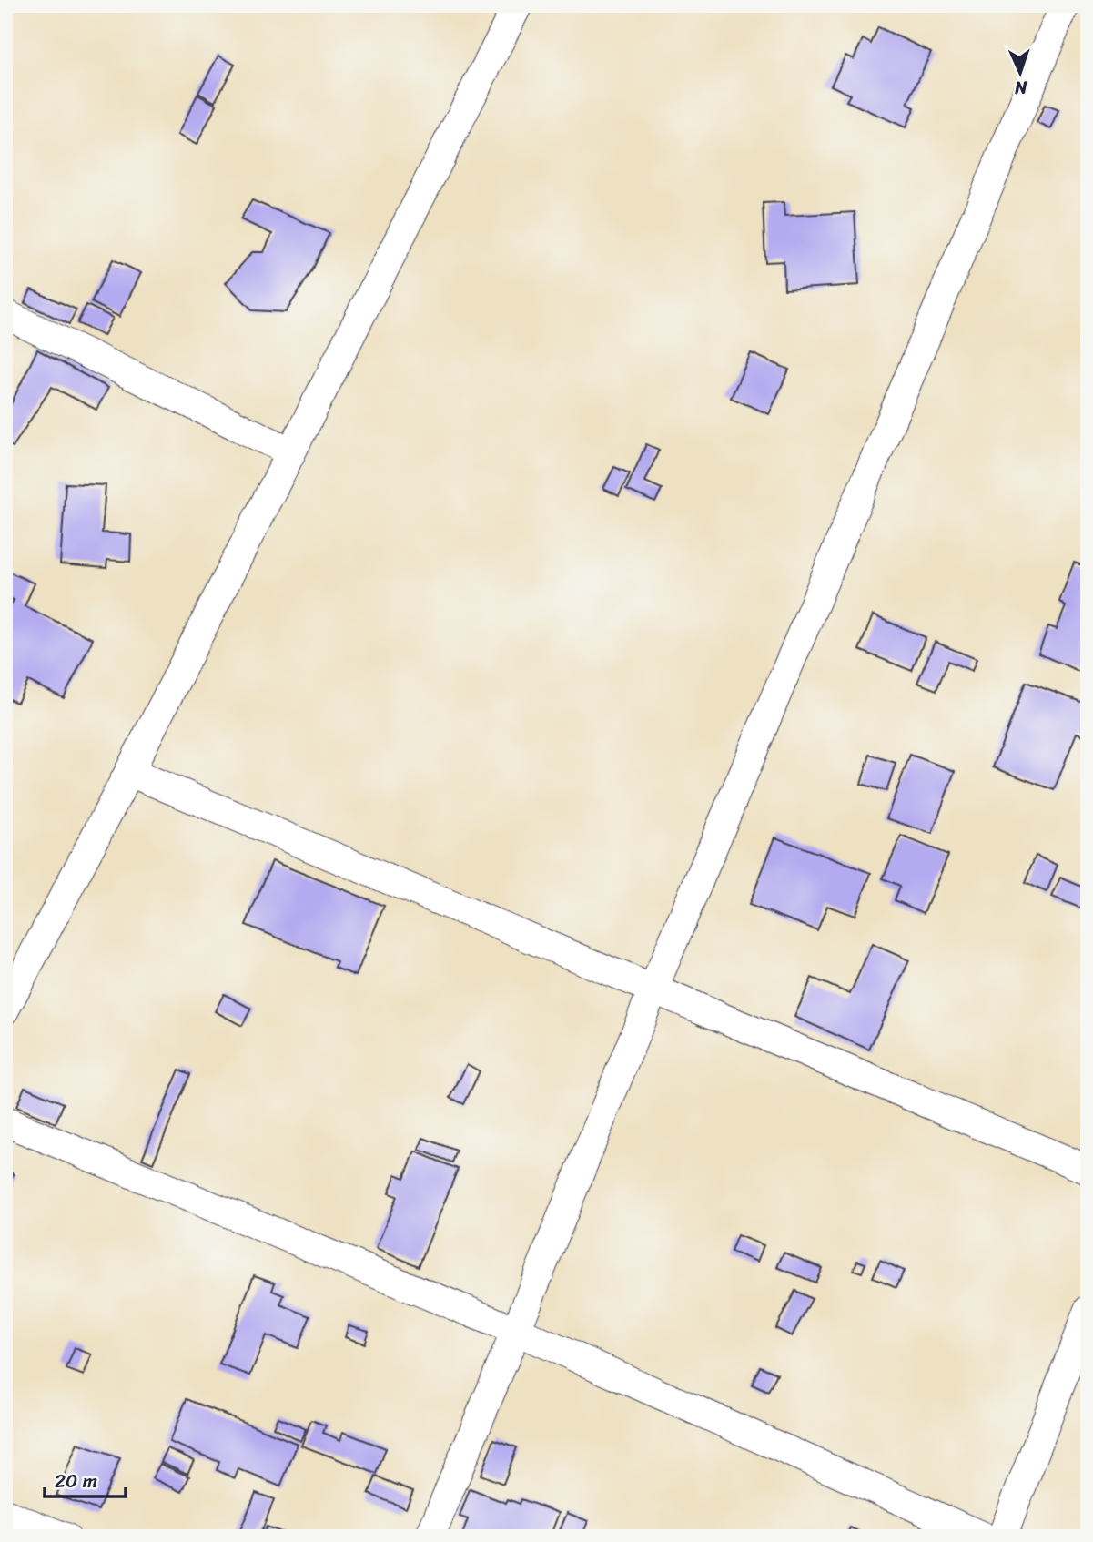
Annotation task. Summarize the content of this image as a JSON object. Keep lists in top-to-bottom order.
{
  "scale_bar": "20 m",
  "north": "bottom"
}
